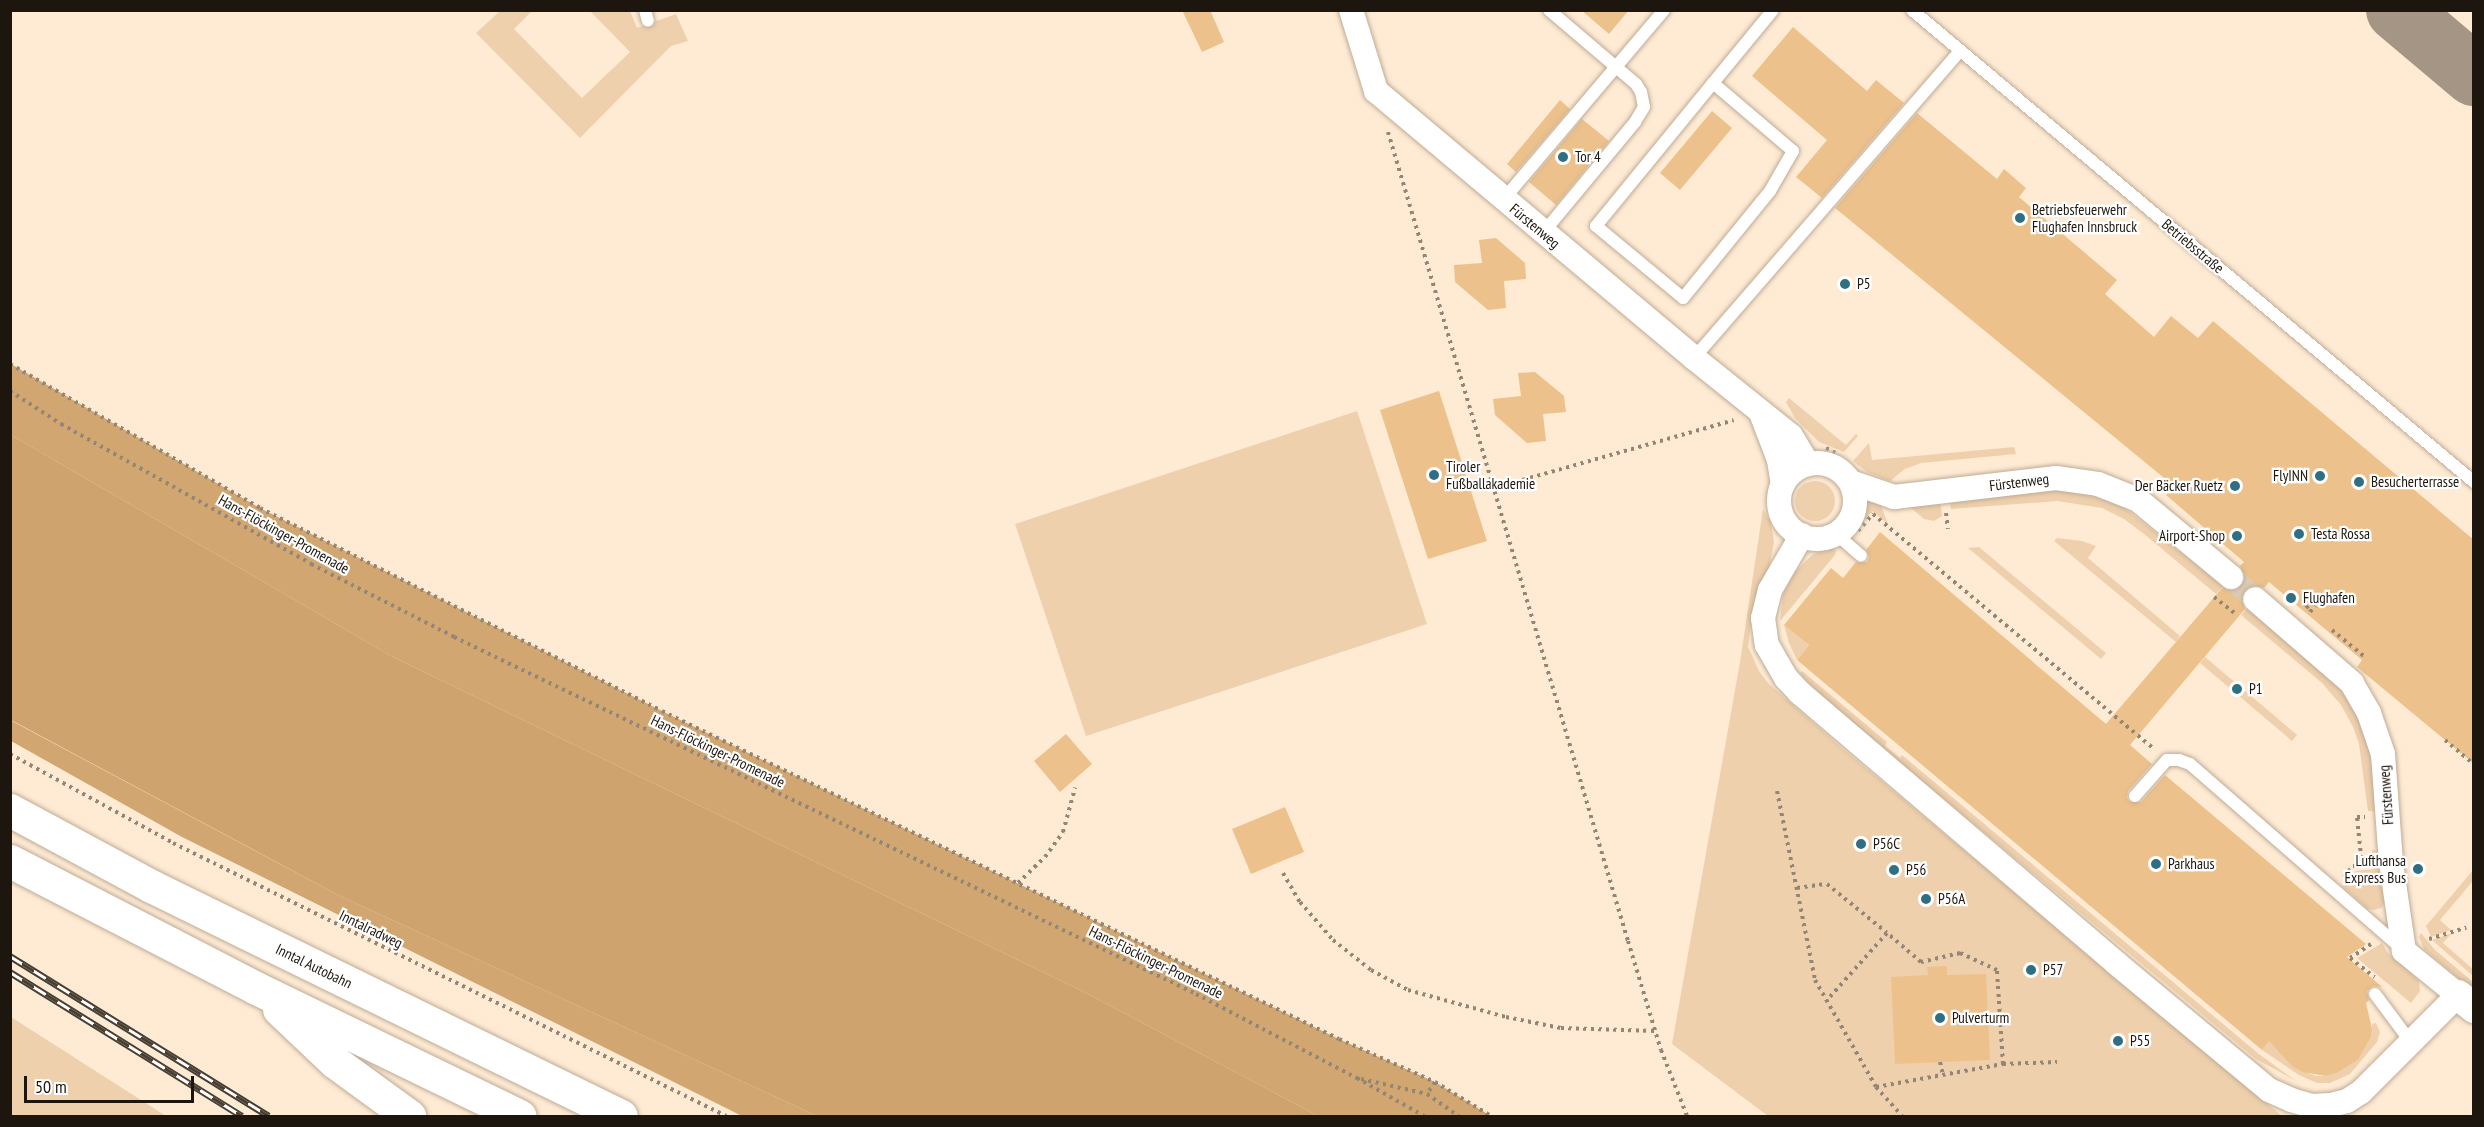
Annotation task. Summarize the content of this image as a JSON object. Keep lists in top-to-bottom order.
{
  "streets": {
    "highway": ["Inntal Autobahn"],
    "street": ["Fürstenweg"],
    "lane": ["Betriebsstraße"],
    "path": ["Hans-Flöckinger-Promenade", "Inntalradweg"]
  },
  "places": [
    "Tor 4",
    "Betriebsfeuerwehr Flughafen Innsbruck",
    "P5",
    "Tiroler Fußballakademie",
    "FlyINN",
    "Besucherterrasse",
    "Der Bäcker Ruetz",
    "Testa Rossa",
    "Airport-Shop",
    "Flughafen",
    "P1",
    "P56C",
    "Parkhaus",
    "Lufthansa Express Bus",
    "P56",
    "P56A",
    "P57",
    "Pulverturm",
    "P55"
  ],
  "scale_bar": "50 m"
}
